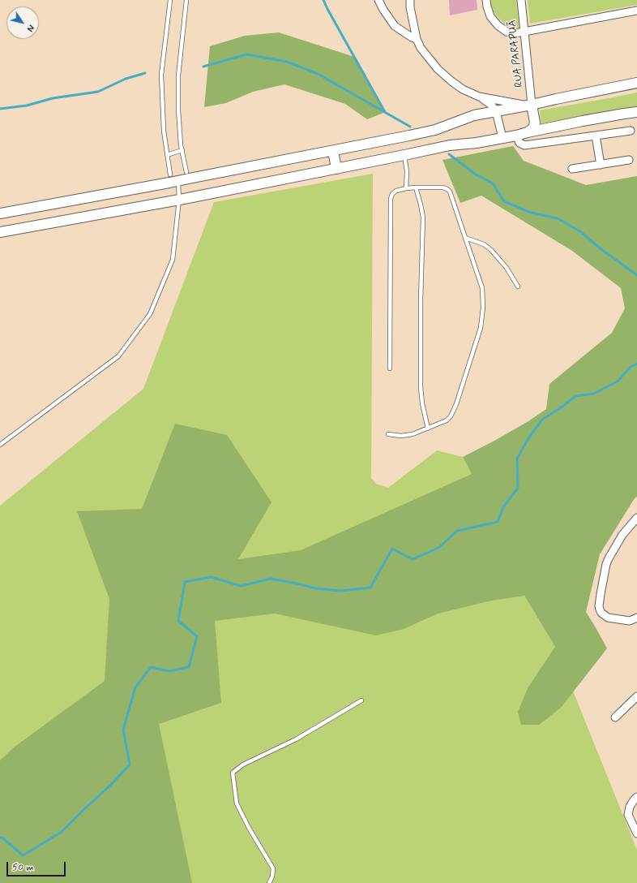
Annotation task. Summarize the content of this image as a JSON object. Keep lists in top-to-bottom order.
{
  "streets": {
    "street": ["RUA PARAPUÃ"]
  },
  "scale_bar": "50 m",
  "north": "bottom right"
}
